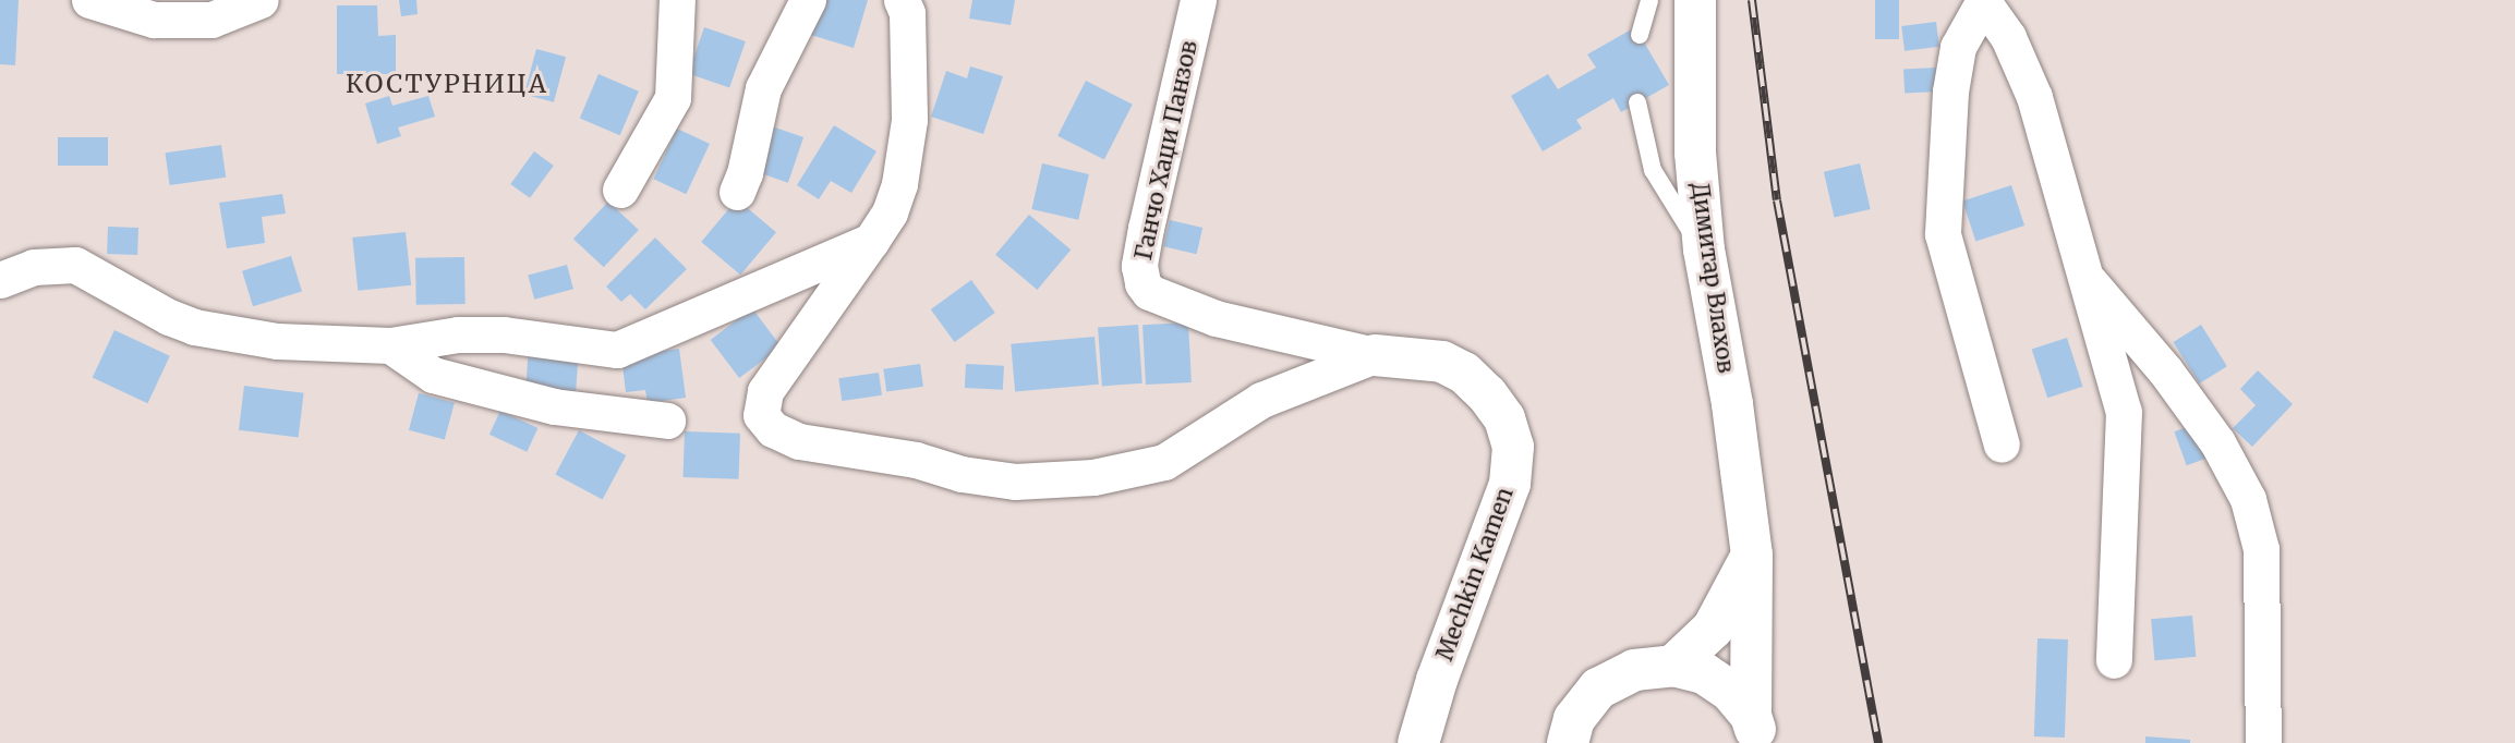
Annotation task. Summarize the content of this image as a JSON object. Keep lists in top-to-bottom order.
{
  "streets": {
    "main road": ["Димитар Влахов", "Mechkin Kamen"],
    "street": ["Ганчо Хаџи Панзов"]
  },
  "crossings": [
    ["Ганчо Хаџи Панзов", "Mechkin Kamen"]
  ],
  "districts": ["КОСТУРНИЦА"]
}
